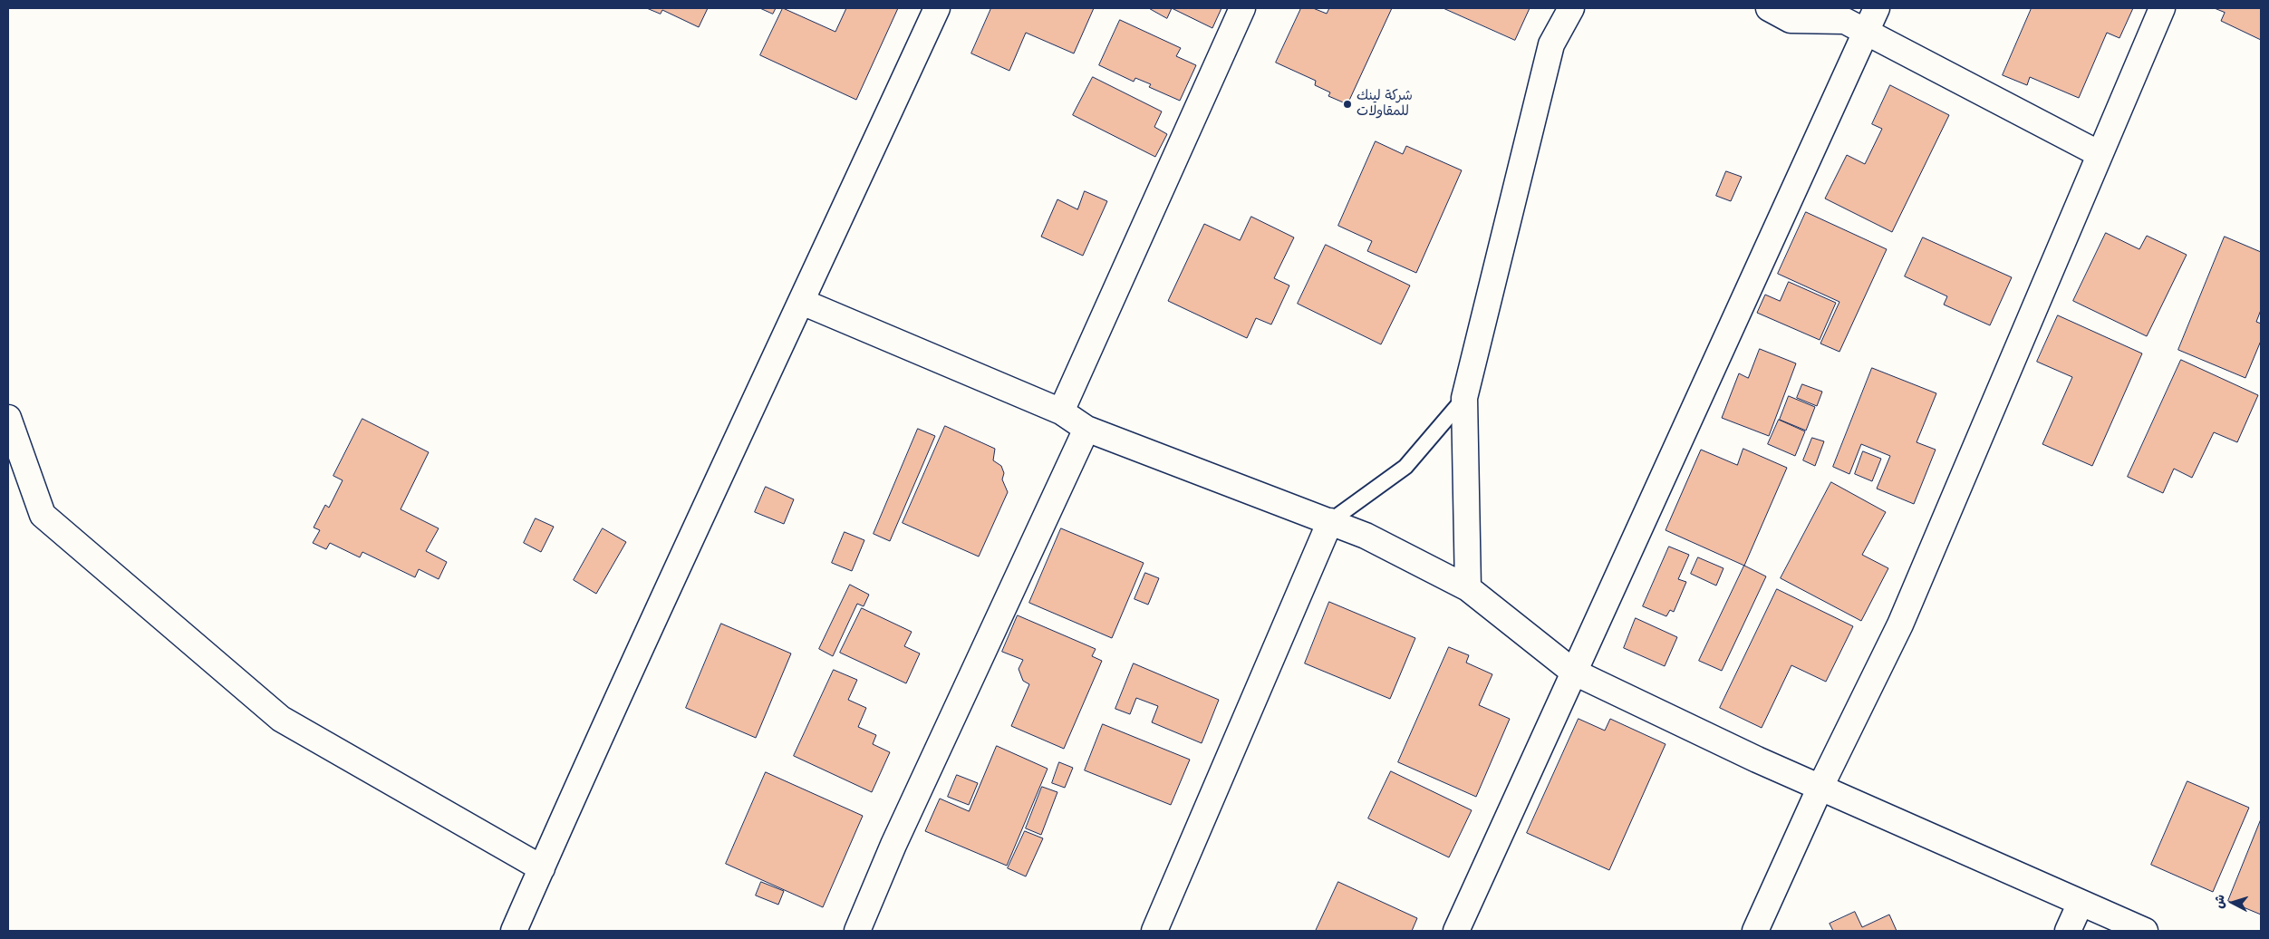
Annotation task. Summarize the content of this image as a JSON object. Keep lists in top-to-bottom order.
{
  "places": ["شركة لينك للمقاولات"],
  "north": "left"
}
